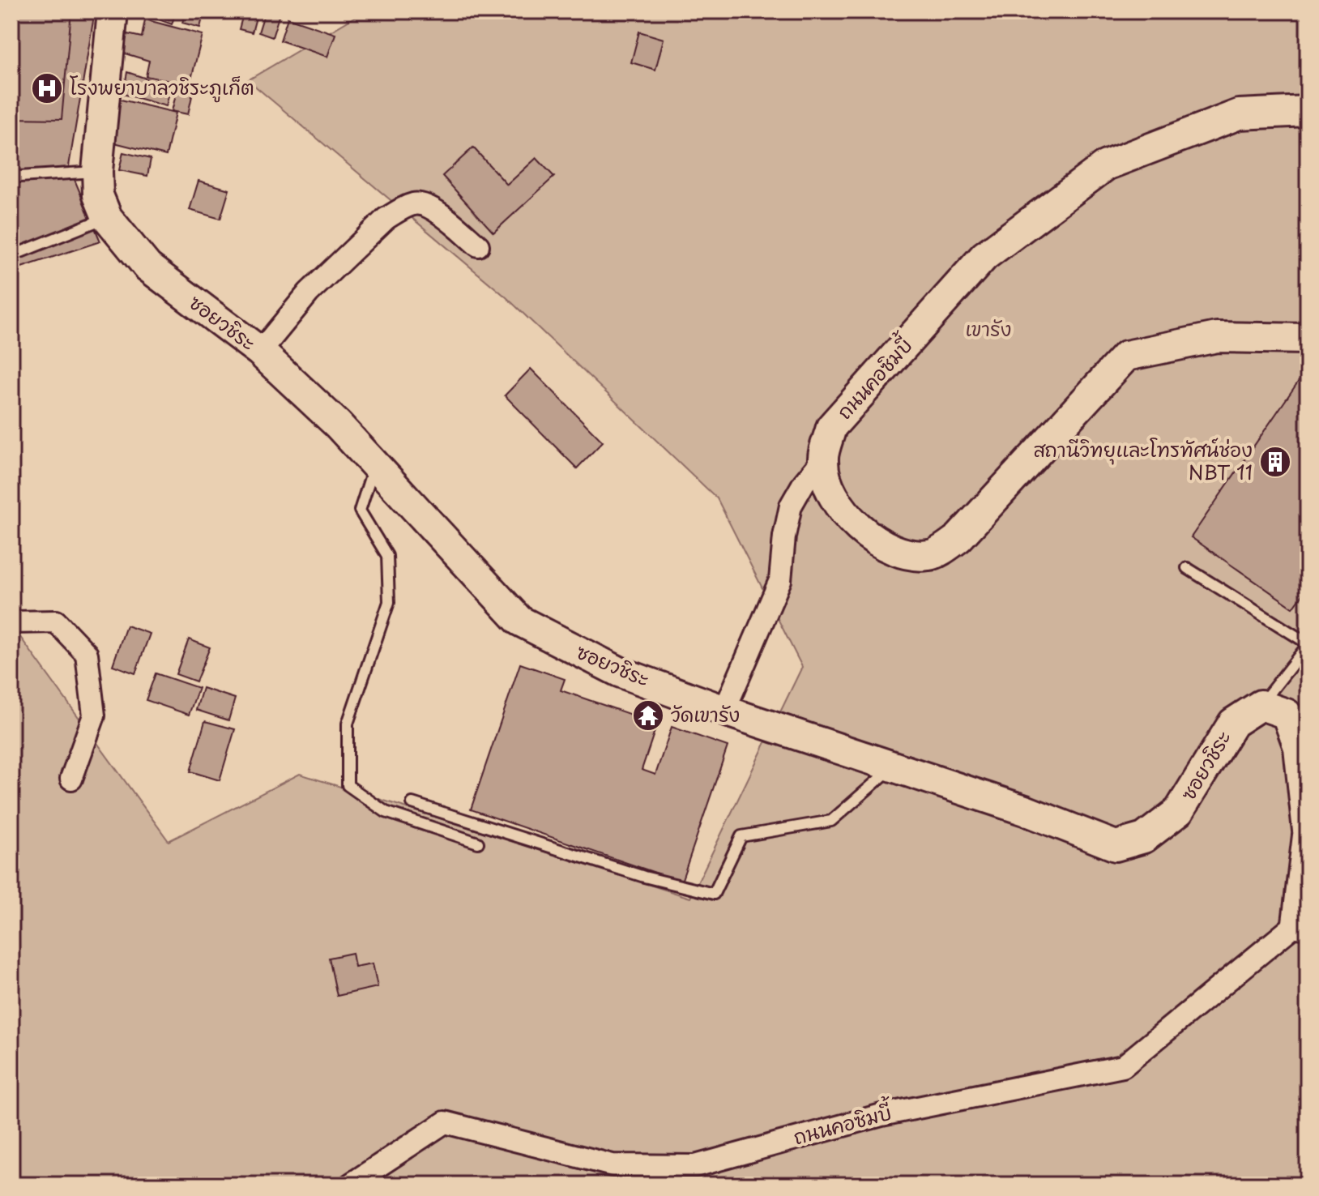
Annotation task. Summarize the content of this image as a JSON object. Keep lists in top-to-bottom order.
{
  "streets": {
    "street": ["ซอยวชิระ", "ถนนคอซิมบี้"]
  },
  "parks": ["เขารัง"],
  "places": {
    "hospital": ["โรงพยาบาลวชิระภูเก็ต"],
    "building": ["สถานีวิทยุและโทรทัศน์ช่อง NBT 11"],
    "temple": ["วัดเขารัง"]
  }
}
